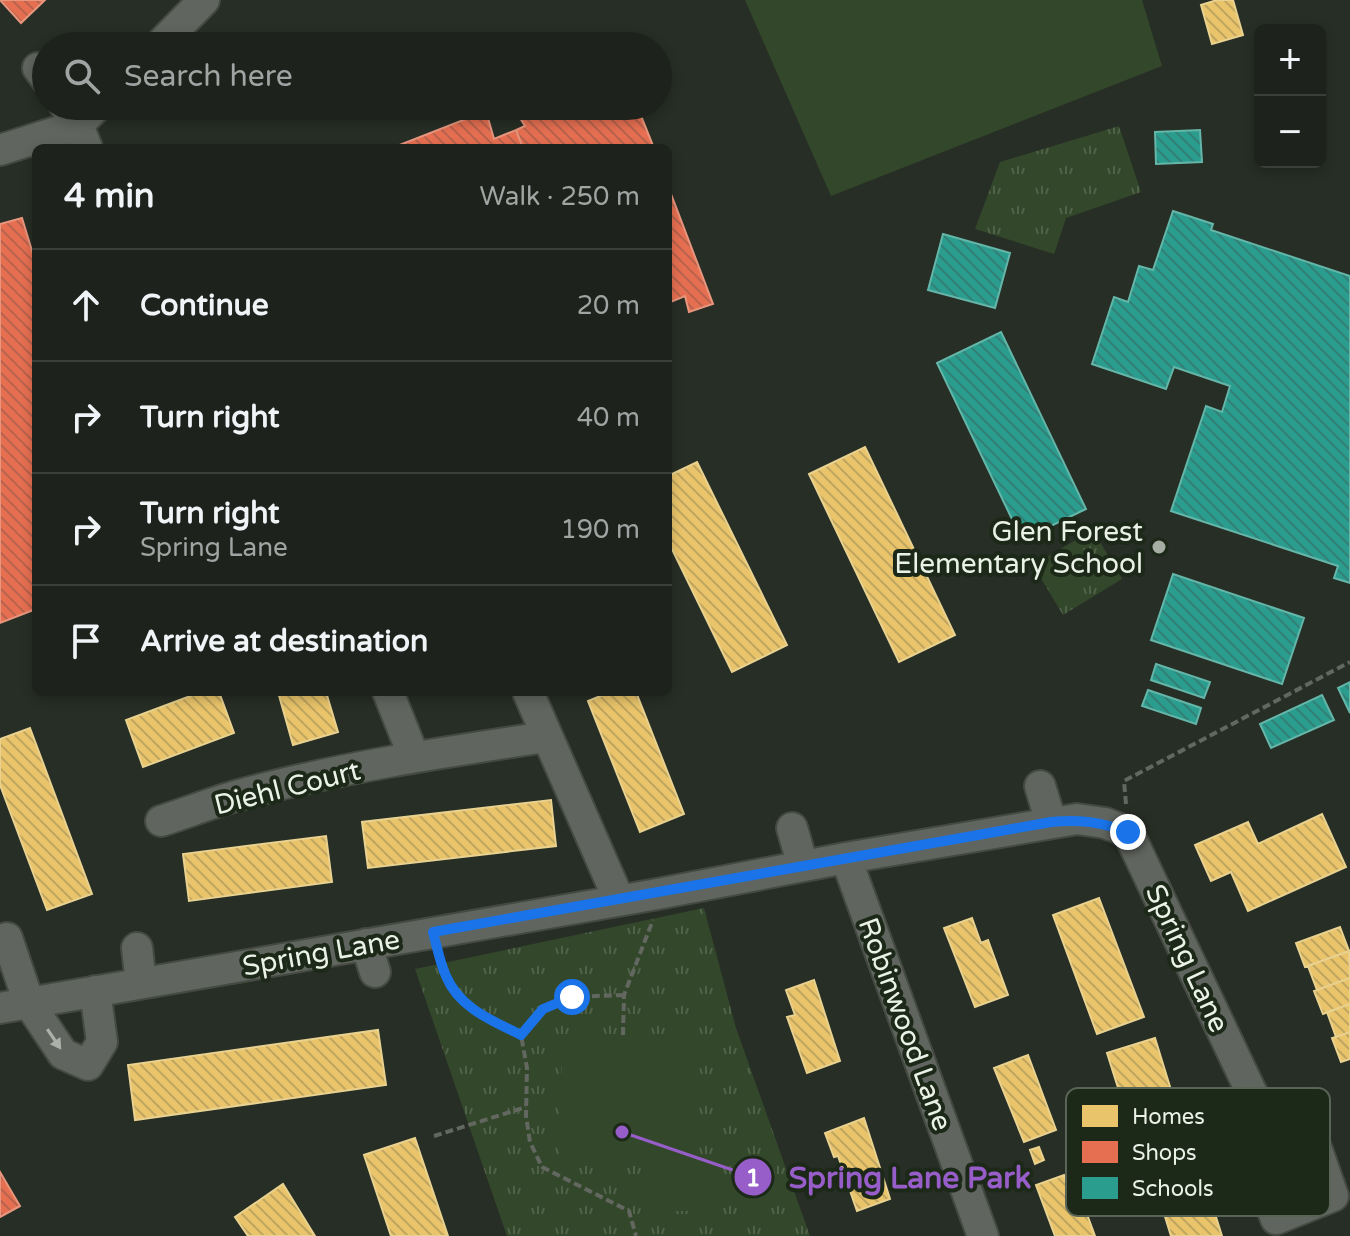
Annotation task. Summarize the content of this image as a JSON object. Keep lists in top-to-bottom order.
{
  "streets": {
    "street": ["Diehl Court", "Spring Lane", "Robinwood Lane"]
  },
  "crossings": [
    ["Spring Lane", "Robinwood Lane"]
  ],
  "places": ["Glen Forest Elementary School", "Spring Lane Park"],
  "legend": ["Homes", "Shops", "Schools"],
  "page": {
    "map_buttons": ["+", "−"],
    "search": "Search here",
    "heading": ["4 min", "Walk · 250 m"],
    "list": [
      ["Continue", "20 m"],
      ["Turn right", "40 m"],
      ["Turn right", "Spring Lane", "190 m"],
      "Arrive at destination"
    ]
  }
}
